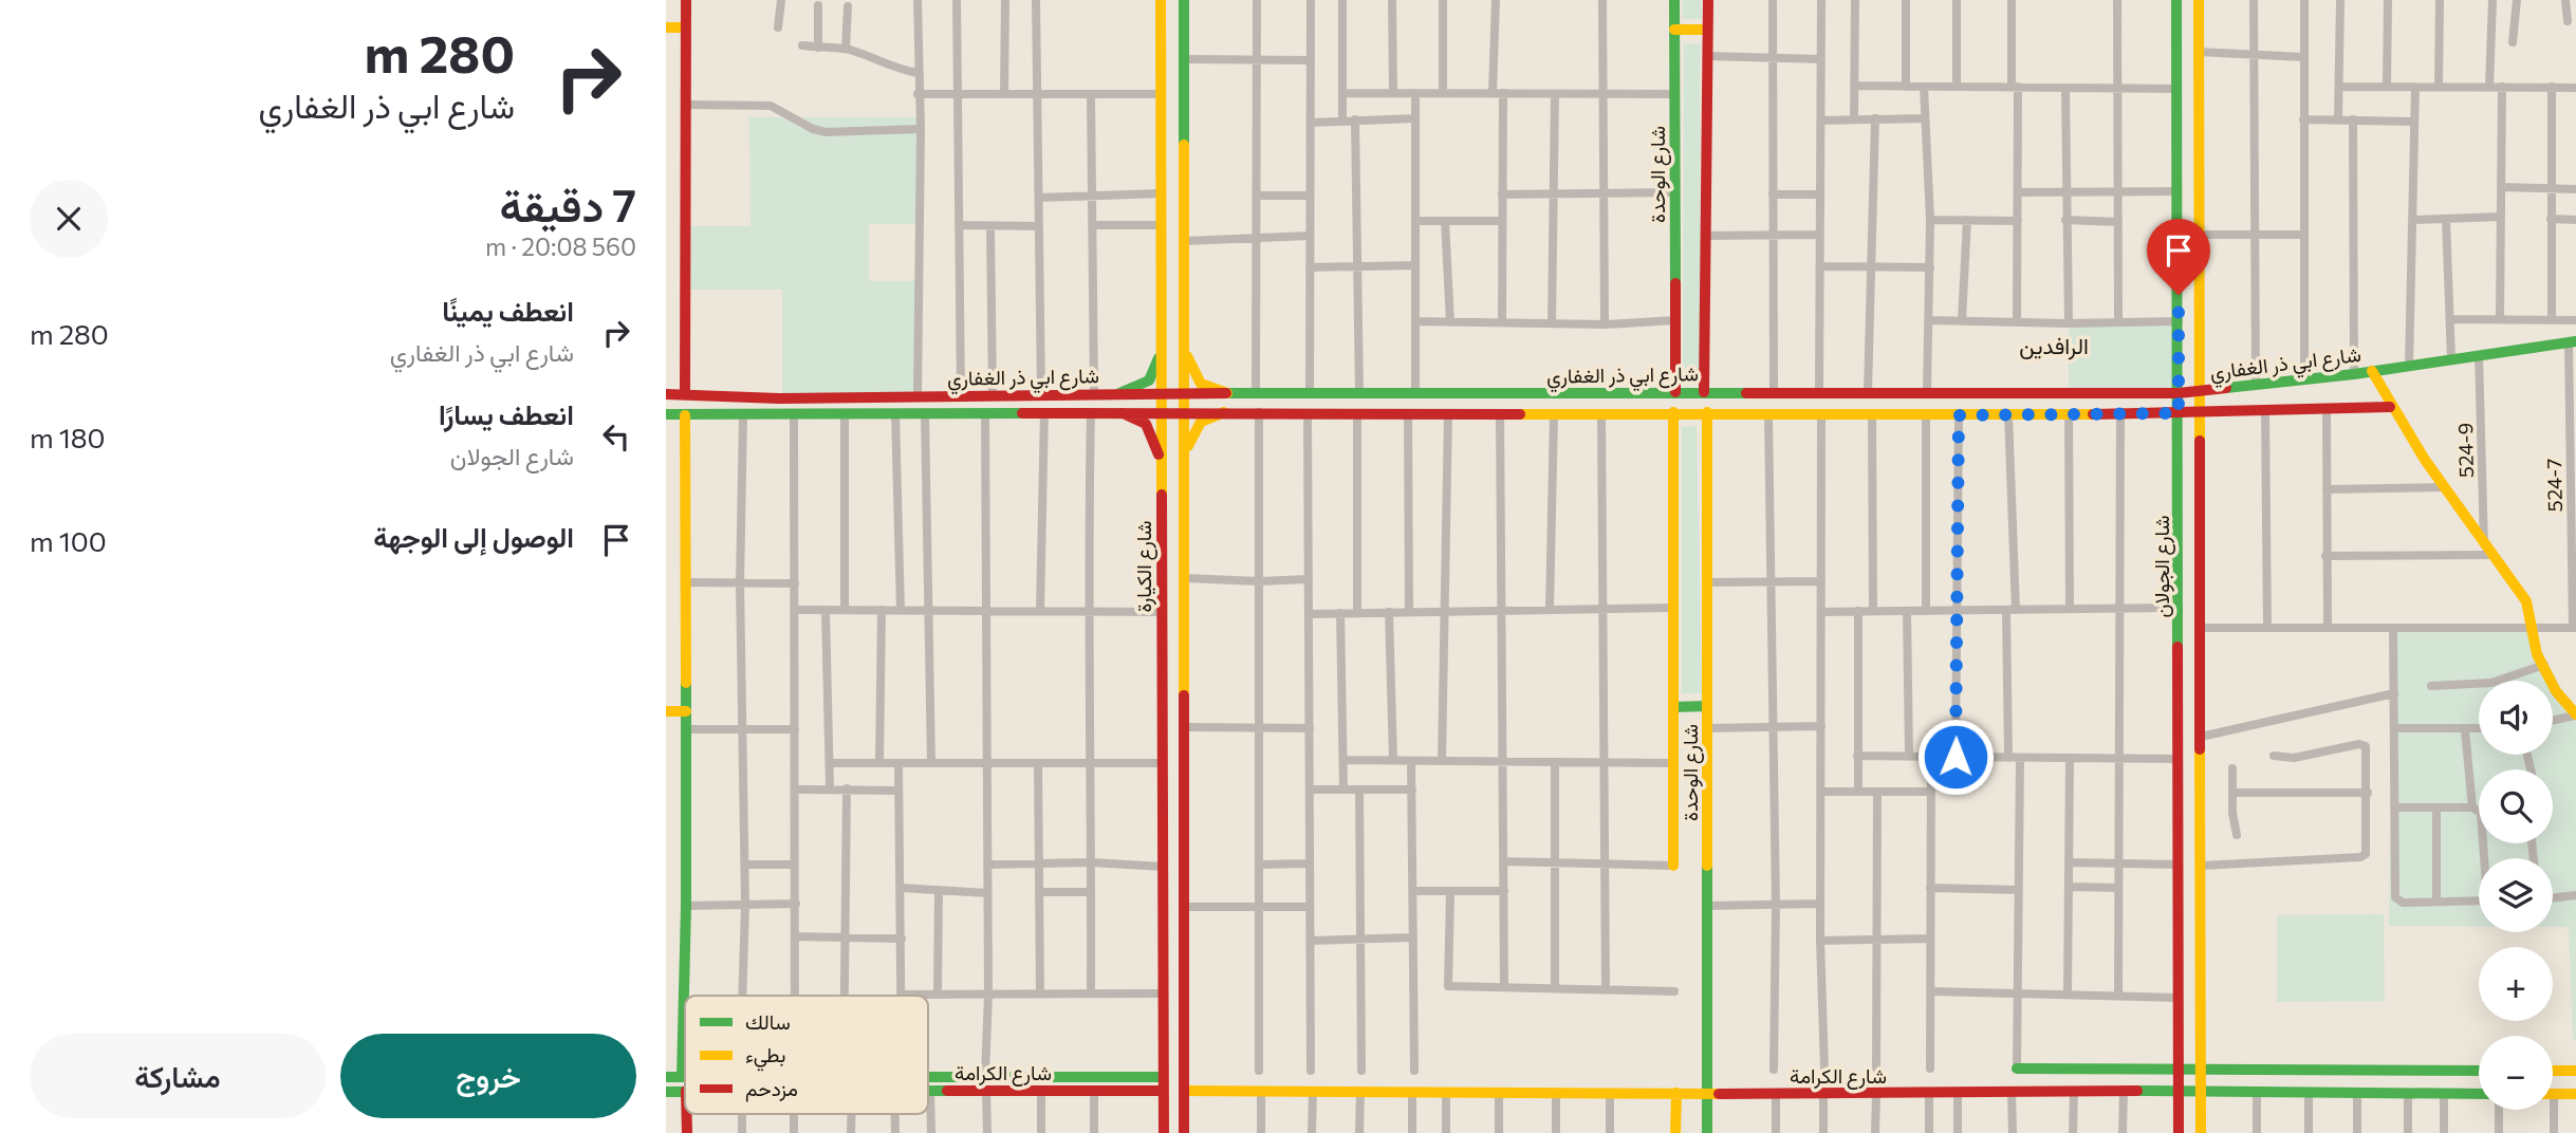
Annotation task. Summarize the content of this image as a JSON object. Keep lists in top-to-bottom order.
{
  "streets": {
    "street": [
      "شارع الوحدة",
      "شارع ابي ذر الغفاري",
      "524-9",
      "524-7",
      "شارع الكيارة",
      "شارع الجولان",
      "شارع الكرامة"
    ]
  },
  "crossings": [
    ["شارع الوحدة", "شارع ابي ذر الغفاري"],
    ["شارع الوحدة", "شارع الكرامة"],
    ["شارع ابي ذر الغفاري", "524-9"],
    ["شارع ابي ذر الغفاري", "524-7"],
    ["شارع ابي ذر الغفاري", "شارع الكيارة"],
    ["شارع ابي ذر الغفاري", "شارع الجولان"],
    ["شارع الكيارة", "شارع الكرامة"],
    ["شارع الجولان", "شارع الكرامة"]
  ],
  "districts": ["الرافدين"],
  "legend": ["سالك", "بطيء", "مزدحم"],
  "page": {
    "turn": ["280 m", "شارع ابي ذر الغفاري"],
    "heading": ["7 دقيقة", "560 m · 20:08"],
    "list": [
      {
        "name": "انعطف يمينًا",
        "note": "شارع ابي ذر الغفاري",
        "value": "280 m"
      },
      {
        "name": "انعطف يسارًا",
        "note": "شارع الجولان",
        "value": "180 m"
      },
      {
        "name": "الوصول إلى الوجهة",
        "value": "100 m"
      }
    ],
    "map_buttons": ["+", "−"],
    "buttons": ["خروج", "مشاركة"]
  }
}
